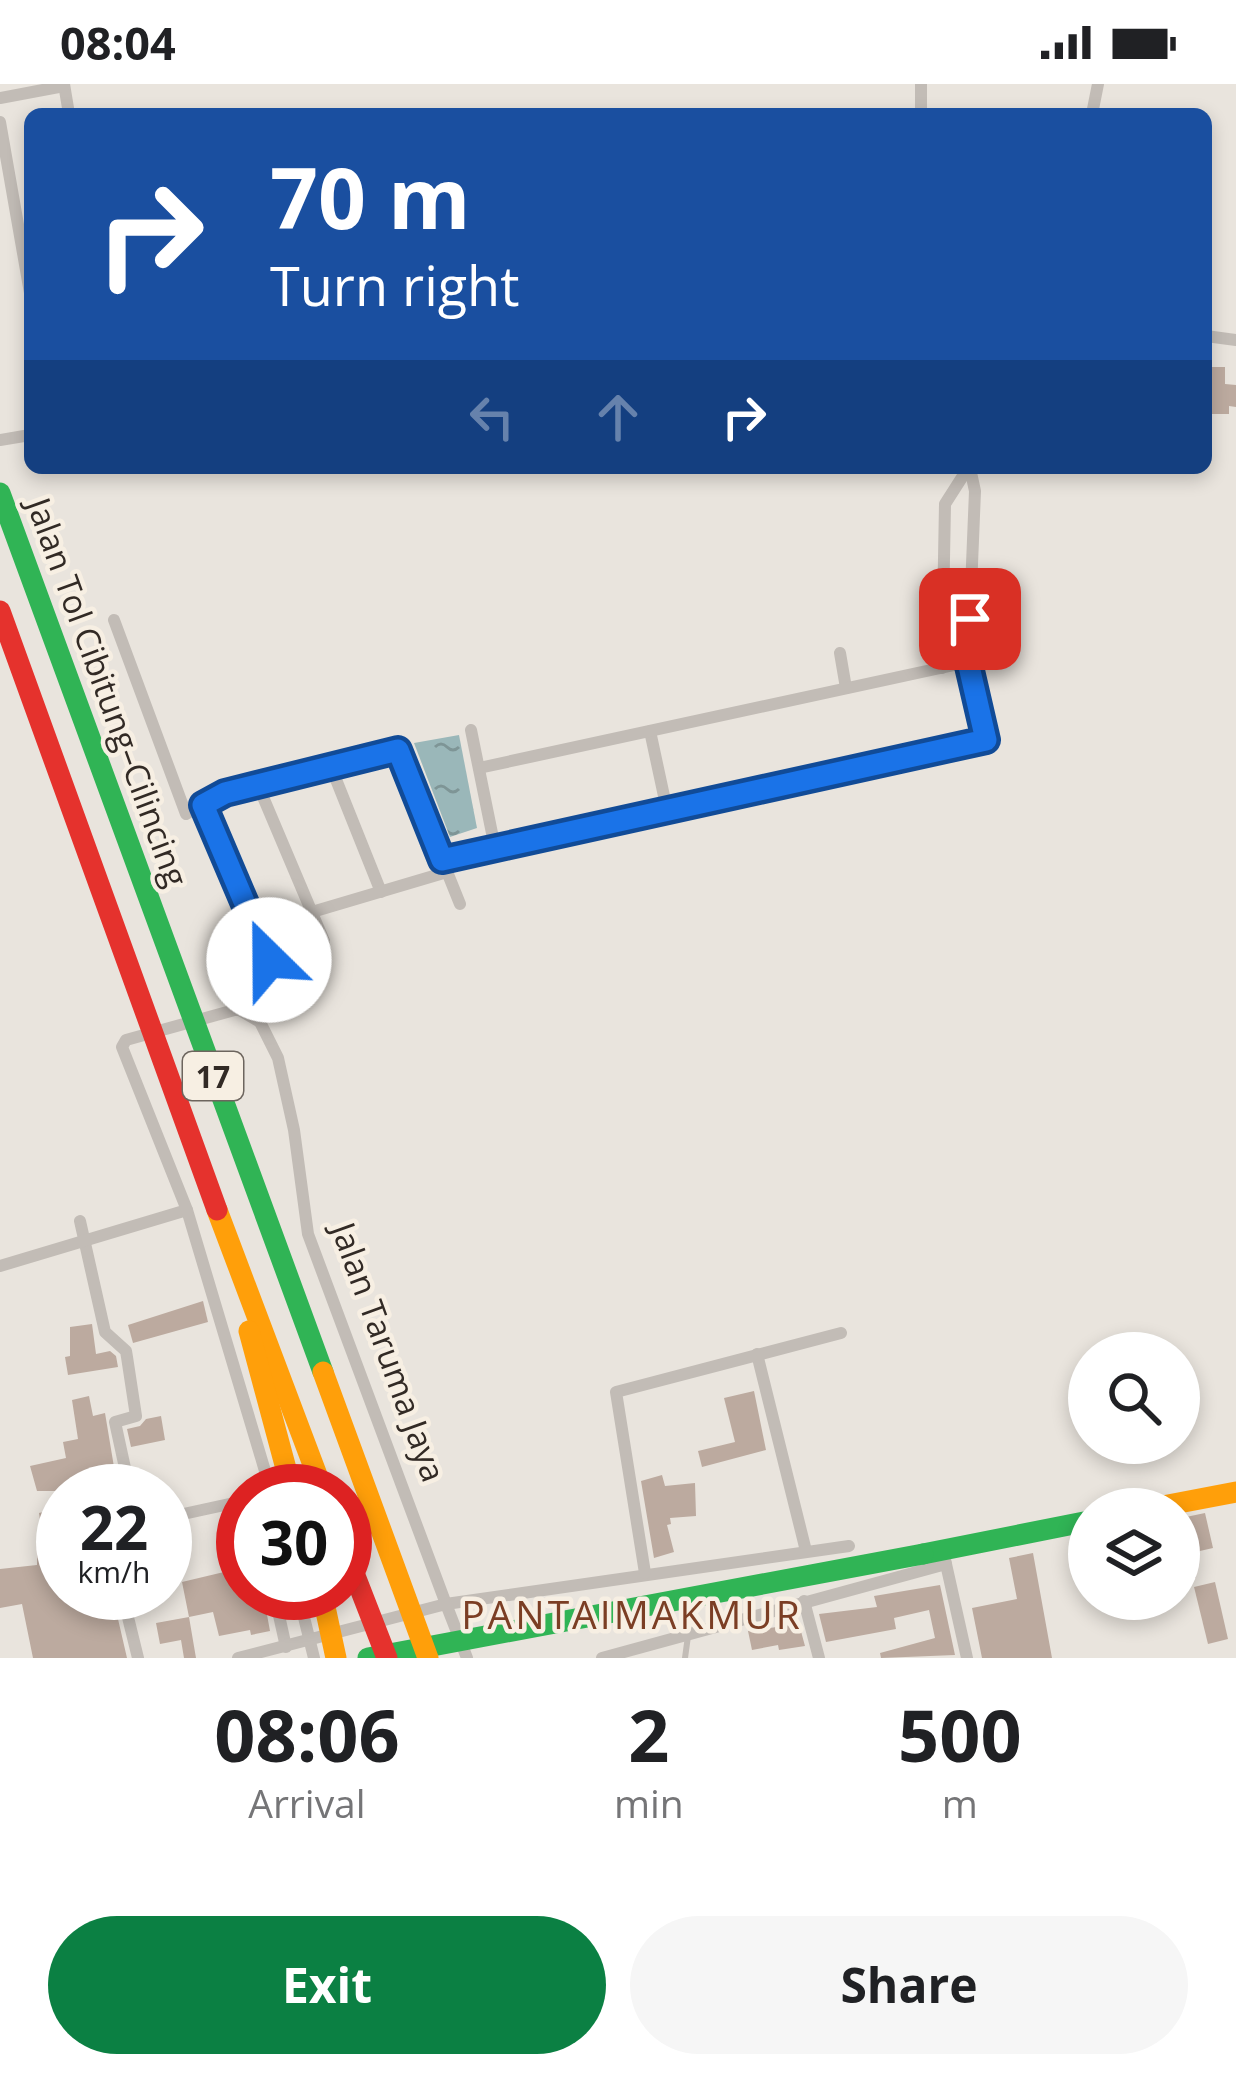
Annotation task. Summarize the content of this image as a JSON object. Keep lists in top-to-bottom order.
{
  "streets": {
    "main road": ["Jalan Tol Cibitung–Cilincing", "17"],
    "street": ["Jalan Taruma Jaya"]
  },
  "districts": ["PANTAIMAKMUR"],
  "page": {
    "status": "08:04",
    "turn": ["70 m", "Turn right"],
    "speed": "22 km/h",
    "limit": "30",
    "eta": [
      "08:06",
      "Arrival",
      "2",
      "min",
      "500",
      "m"
    ],
    "buttons": ["Exit", "Share"]
  }
}
